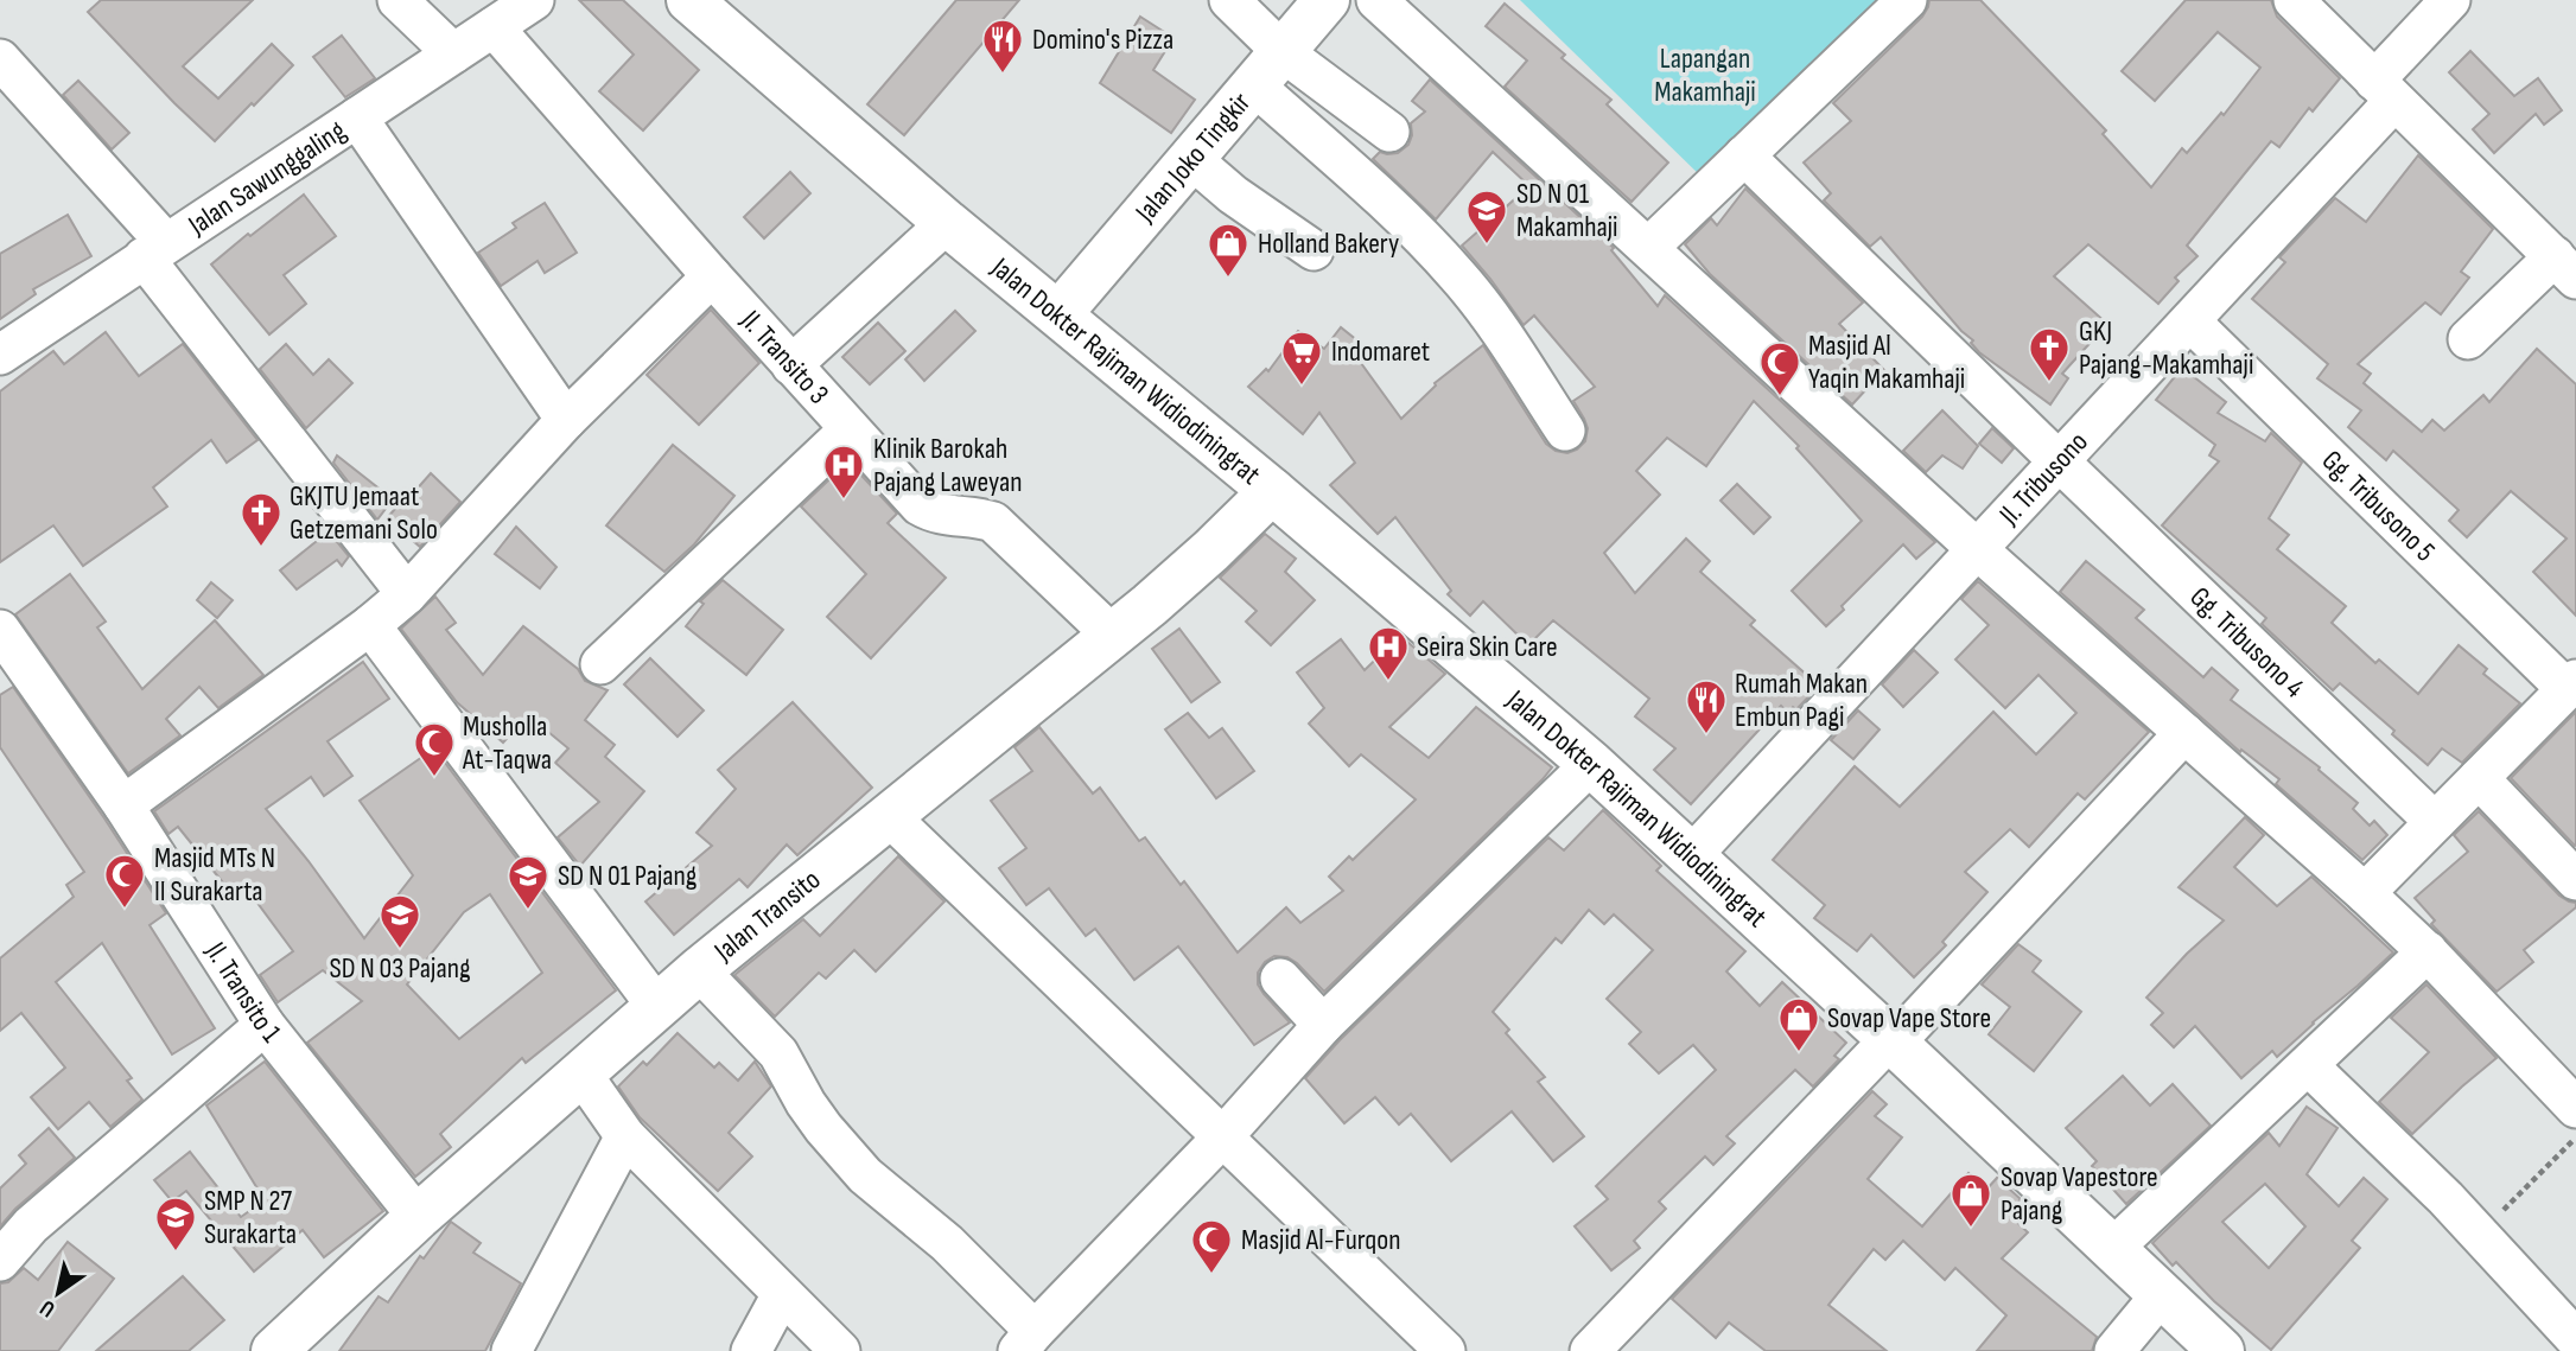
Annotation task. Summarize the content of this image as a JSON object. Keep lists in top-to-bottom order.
{
  "streets": {
    "main road": ["Jalan Joko Tingkir", "Jalan Dokter Rajiman Widiodiningrat", "Jalan Transito"],
    "street": [
      "Jalan Sawunggaling",
      "Jl. Transito 3",
      "Jl. Tribusono",
      "Gg. Tribusono 5",
      "Gg. Tribusono 4",
      "Jl. Transito 1"
    ]
  },
  "crossings": [
    ["Jalan Joko Tingkir", "Jalan Dokter Rajiman Widiodiningrat"],
    ["Jalan Sawunggaling", "Jl. Transito 3"],
    ["Jl. Transito 3", "Jalan Transito"],
    ["Jalan Dokter Rajiman Widiodiningrat", "Jl. Tribusono"],
    ["Jalan Dokter Rajiman Widiodiningrat", "Jalan Transito"],
    ["Jl. Tribusono", "Gg. Tribusono 5"],
    ["Jl. Tribusono", "Gg. Tribusono 4"],
    ["Jalan Transito", "Jl. Transito 1"]
  ],
  "parks": ["Lapangan Makamhaji"],
  "places": {
    "restaurant": ["Domino's Pizza", "Rumah Makan Embun Pagi"],
    "school or university": [
      "SD N 01 Makamhaji",
      "SD N 01 Pajang",
      "SD N 03 Pajang",
      "SMP N 27 Surakarta"
    ],
    "shop": ["Holland Bakery", "Sovap Vape Store", "Sovap Vapestore Pajang"],
    "church": ["GKJ Pajang-Makamhaji", "GKJTU Jemaat Getzemani Solo"],
    "supermarket": ["Indomaret"],
    "mosque": [
      "Masjid Al Yaqin Makamhaji",
      "Musholla At-Taqwa",
      "Masjid MTs N II Surakarta",
      "Masjid Al-Furqon"
    ],
    "hospital": ["Klinik Barokah Pajang Laweyan", "Seira Skin Care"]
  },
  "north": "bottom left"
}
